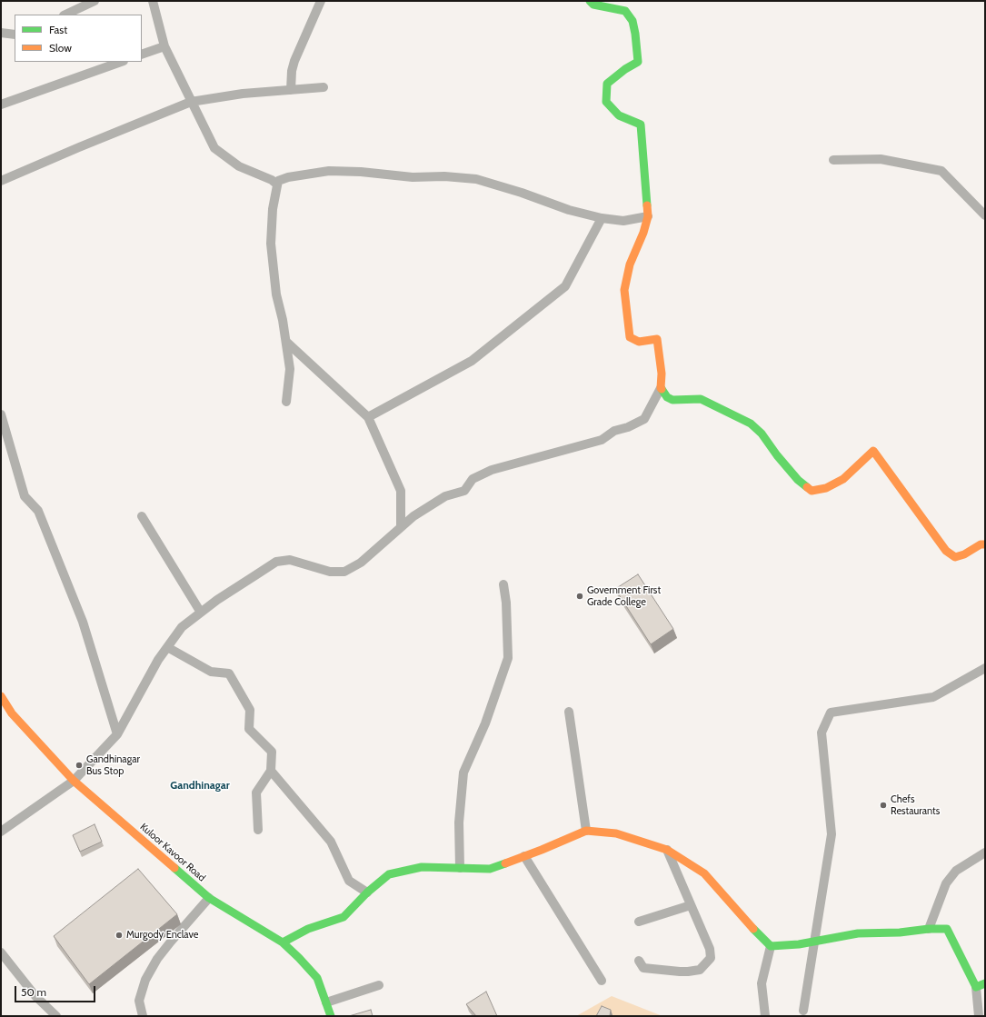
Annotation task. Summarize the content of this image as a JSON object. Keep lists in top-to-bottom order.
{
  "streets": {
    "street": ["Kuloor Kavoor Road"]
  },
  "districts": ["Gandhinagar"],
  "places": [
    "Government First Grade College",
    "Gandhinagar Bus Stop",
    "Chefs Restaurants",
    "Murgody Enclave"
  ],
  "legend": ["Fast", "Slow"],
  "scale_bar": "50 m"
}
